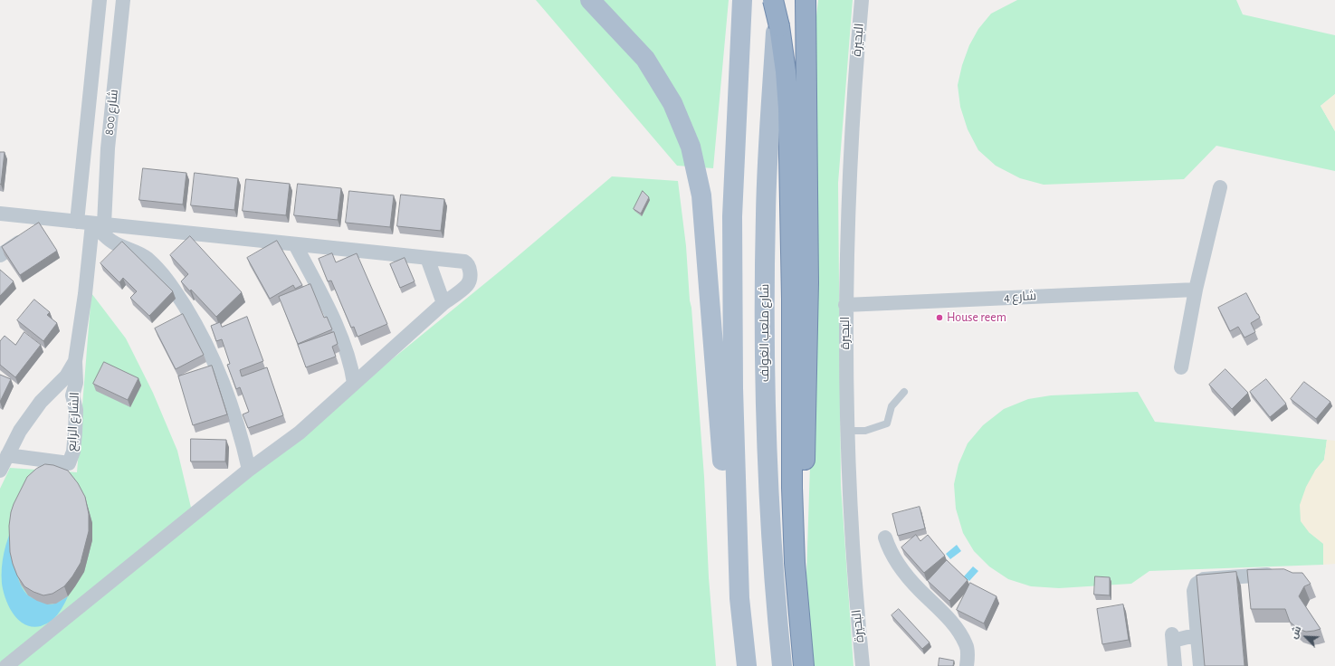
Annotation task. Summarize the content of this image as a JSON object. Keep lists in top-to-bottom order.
{
  "streets": {
    "main road": ["شارع ملعب الغولف"],
    "street": [
      "البحيرة",
      "شارع 800",
      "شارع 4",
      "الشارع الرابع"
    ]
  },
  "crossings": [
    ["البحيرة", "شارع 4"],
    ["شارع 800", "الشارع الرابع"]
  ],
  "places": ["House reem"],
  "north": "top left"
}
